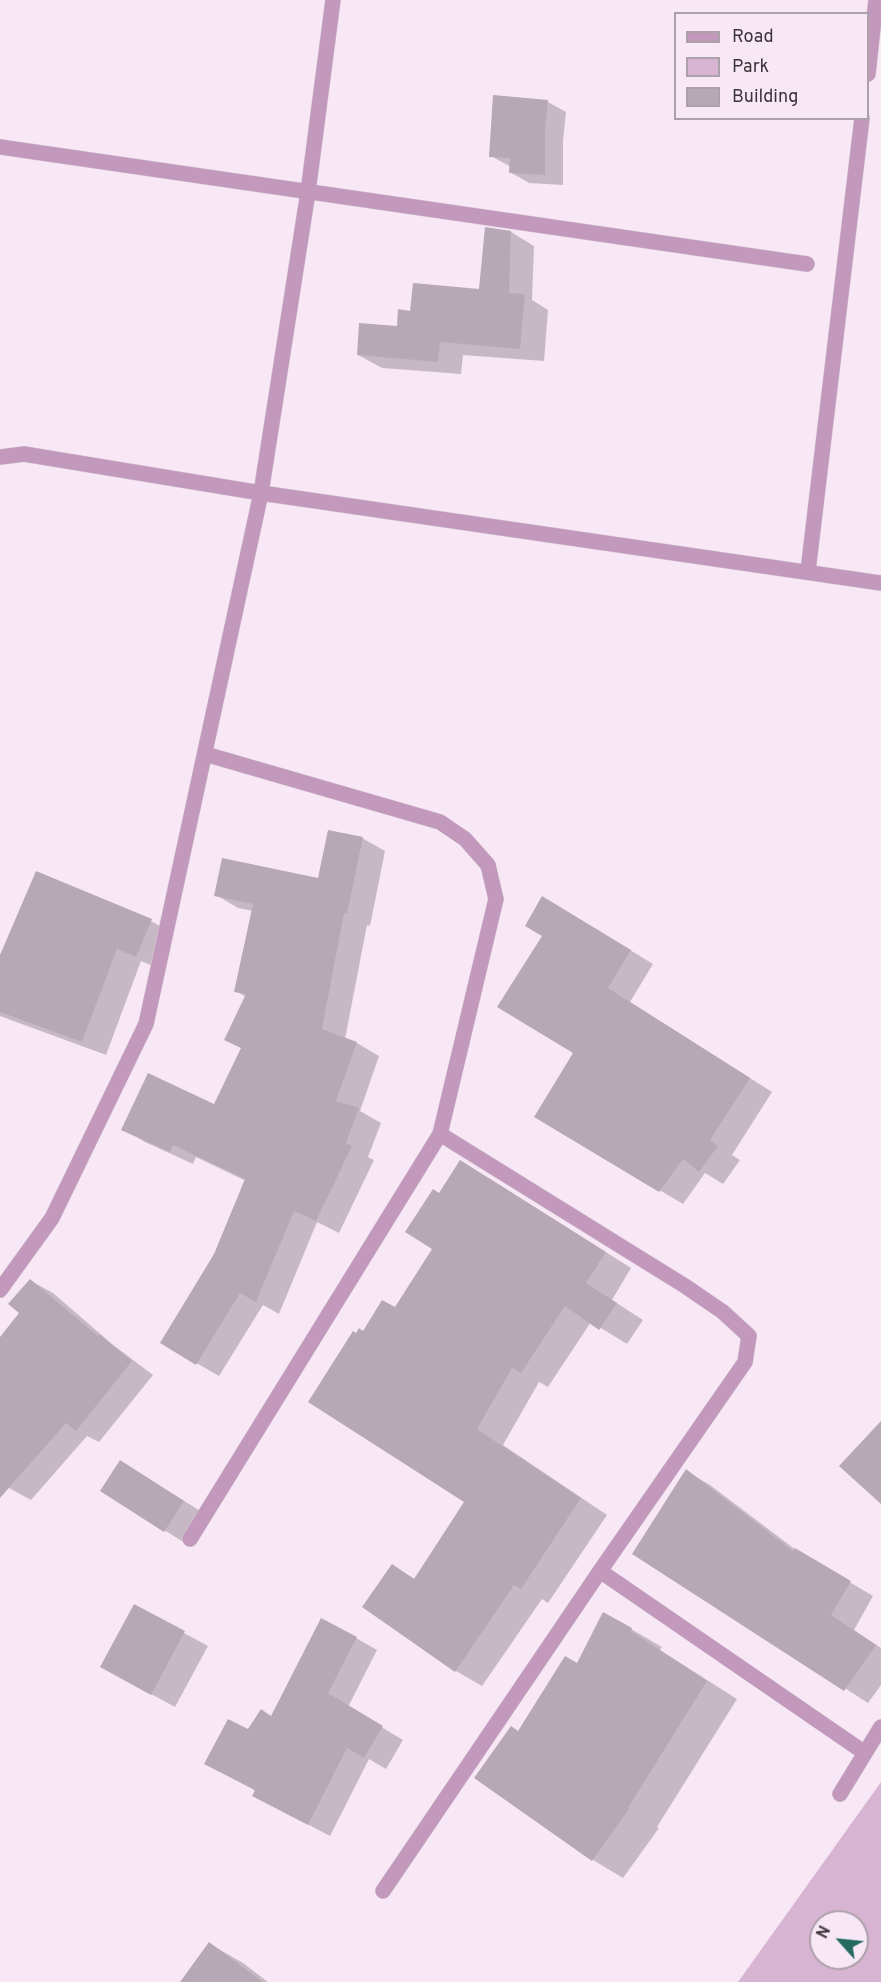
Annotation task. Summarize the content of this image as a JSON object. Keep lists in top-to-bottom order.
{
  "legend": ["Road", "Park", "Building"],
  "north": "top left"
}
